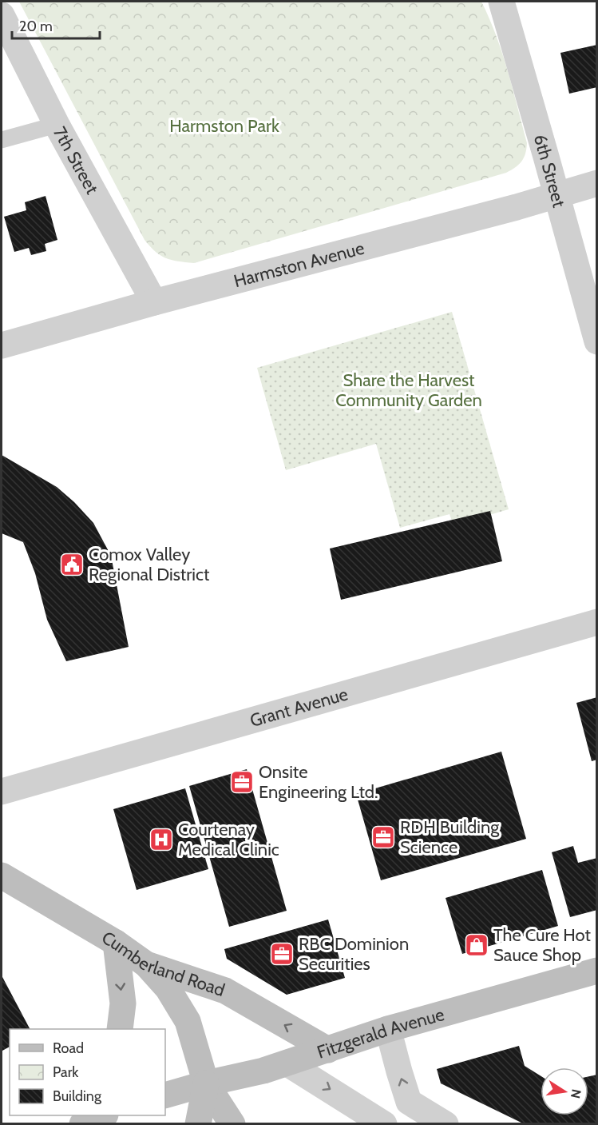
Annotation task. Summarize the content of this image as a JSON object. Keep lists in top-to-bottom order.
{
  "streets": {
    "street": [
      "7th Street",
      "6th Street",
      "Harmston Avenue",
      "Grant Avenue",
      "Cumberland Road",
      "Fitzgerald Avenue"
    ]
  },
  "crossings": [
    ["7th Street", "Harmston Avenue"],
    ["6th Street", "Harmston Avenue"],
    ["Cumberland Road", "Fitzgerald Avenue"]
  ],
  "one_way": ["Cumberland Road"],
  "parks": ["Harmston Park", "Share the Harvest Community Garden"],
  "places": {
    "public building": ["Comox Valley Regional District"],
    "office": ["Onsite Engineering Ltd.", "RDH Building Science", "RBC Dominion Securities"],
    "hospital": ["Courtenay Medical Clinic"],
    "shop": ["The Cure Hot Sauce Shop"]
  },
  "legend": ["Road", "Park", "Building"],
  "scale_bar": "20 m",
  "north": "right"
}
